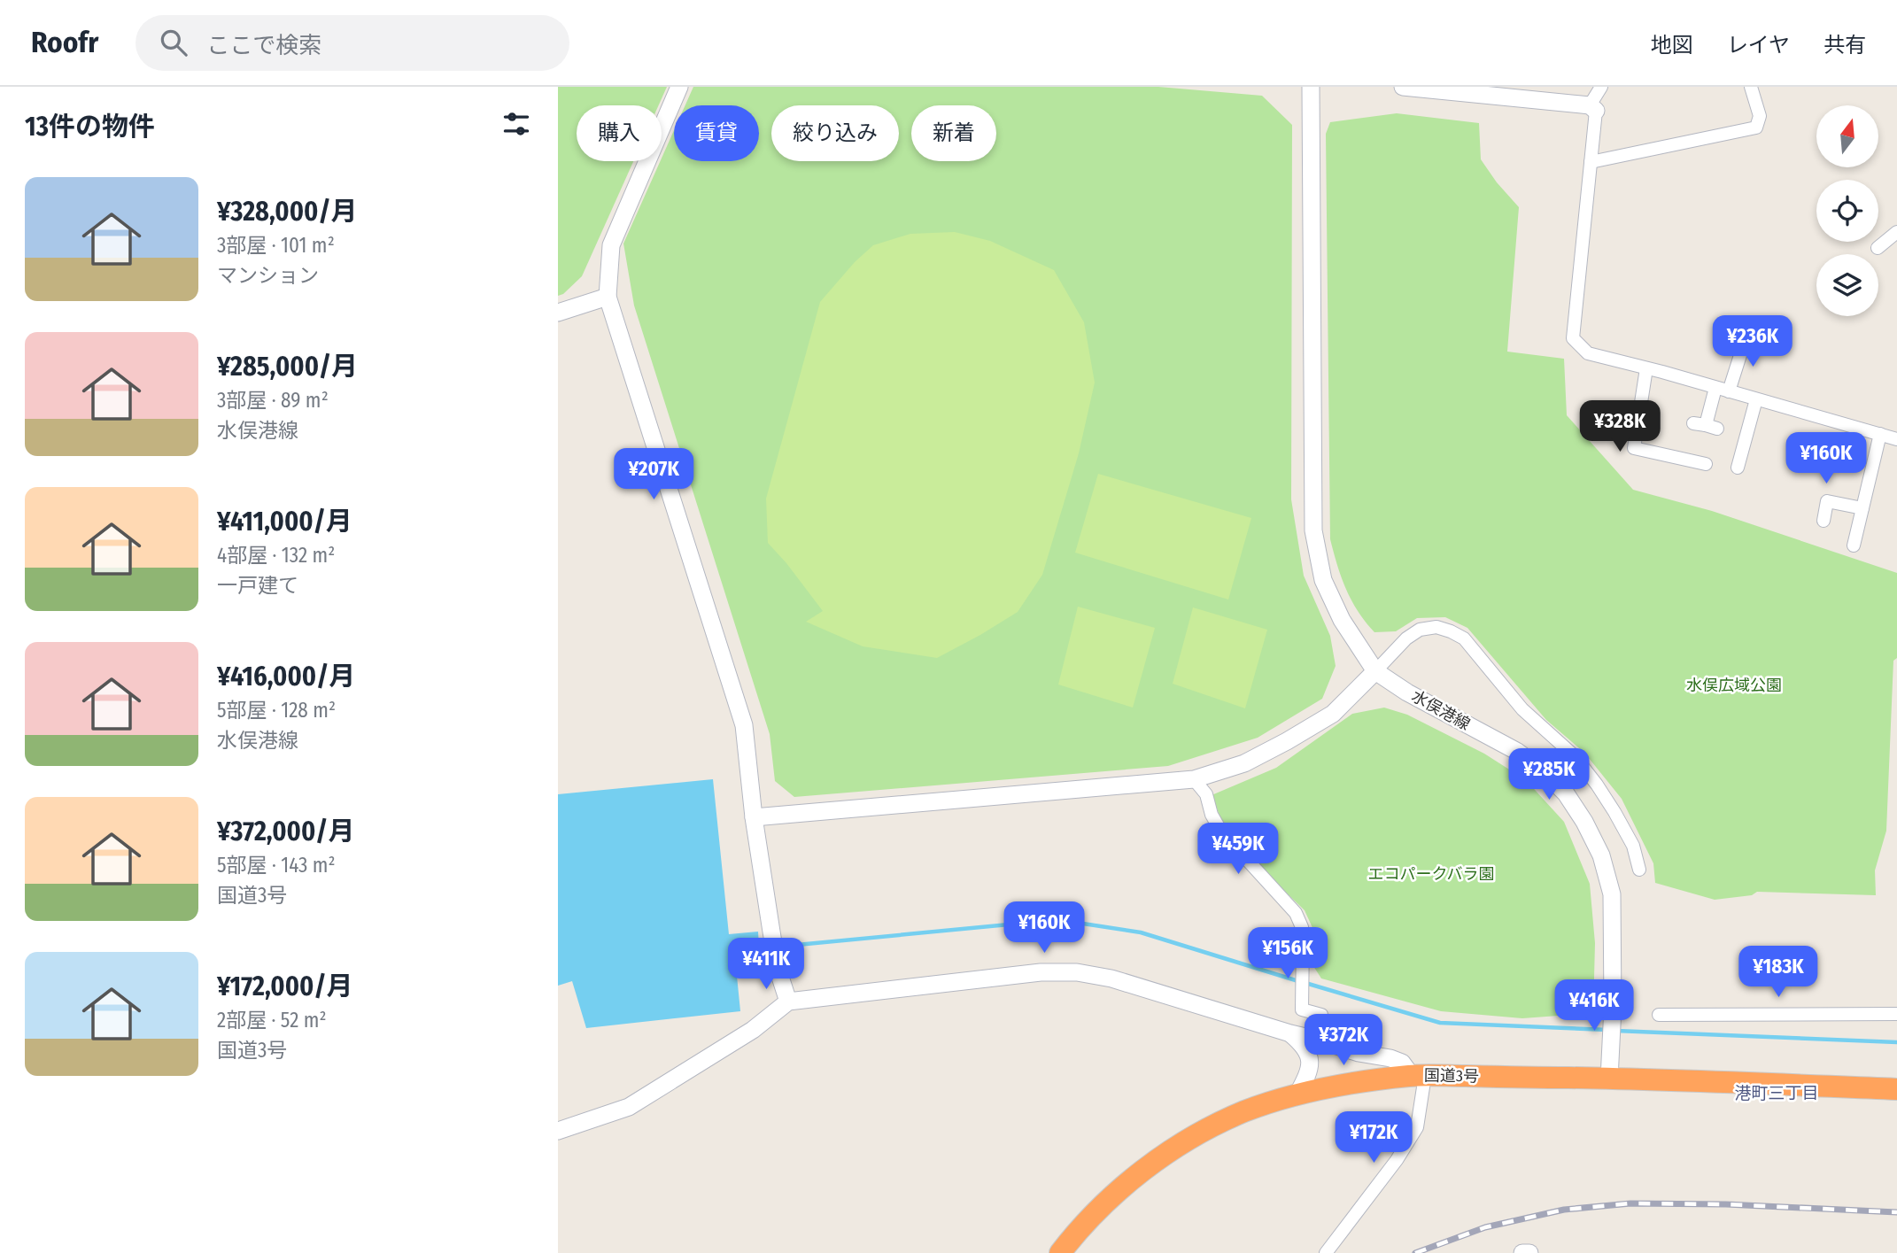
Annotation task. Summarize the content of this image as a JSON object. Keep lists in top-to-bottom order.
{
  "streets": {
    "highway": ["国道3号"],
    "street": ["水俣港線"]
  },
  "crossings": [
    ["水俣港線", "国道3号"]
  ],
  "districts": ["港町三丁目"],
  "parks": ["水俣広域公園", "エコパークバラ園"],
  "north": "top",
  "page": {
    "header": "Roofr",
    "search": "ここで検索",
    "nav": ["地図", "レイヤ", "共有"],
    "heading": "13件の物件",
    "chip": [
      "購入",
      "賃貸",
      "絞り込み",
      "新着"
    ],
    "list": [
      {
        "name": "¥328,000/月",
        "note": "3部屋 · 101 m² · マンション"
      },
      {
        "name": "¥285,000/月",
        "note": "3部屋 · 89 m² · 水俣港線"
      },
      {
        "name": "¥411,000/月",
        "note": "4部屋 · 132 m² · 一戸建て"
      },
      {
        "name": "¥416,000/月",
        "note": "5部屋 · 128 m² · 水俣港線"
      },
      {
        "name": "¥372,000/月",
        "note": "5部屋 · 143 m² · 国道3号"
      },
      {
        "name": "¥172,000/月",
        "note": "2部屋 · 52 m² · 国道3号"
      }
    ],
    "price": [
      "¥236K",
      "¥328K",
      "¥160K",
      "¥207K",
      "¥285K",
      "¥459K",
      "¥160K",
      "¥156K",
      "¥411K",
      "¥183K",
      "¥416K",
      "¥372K",
      "¥172K"
    ]
  }
}
